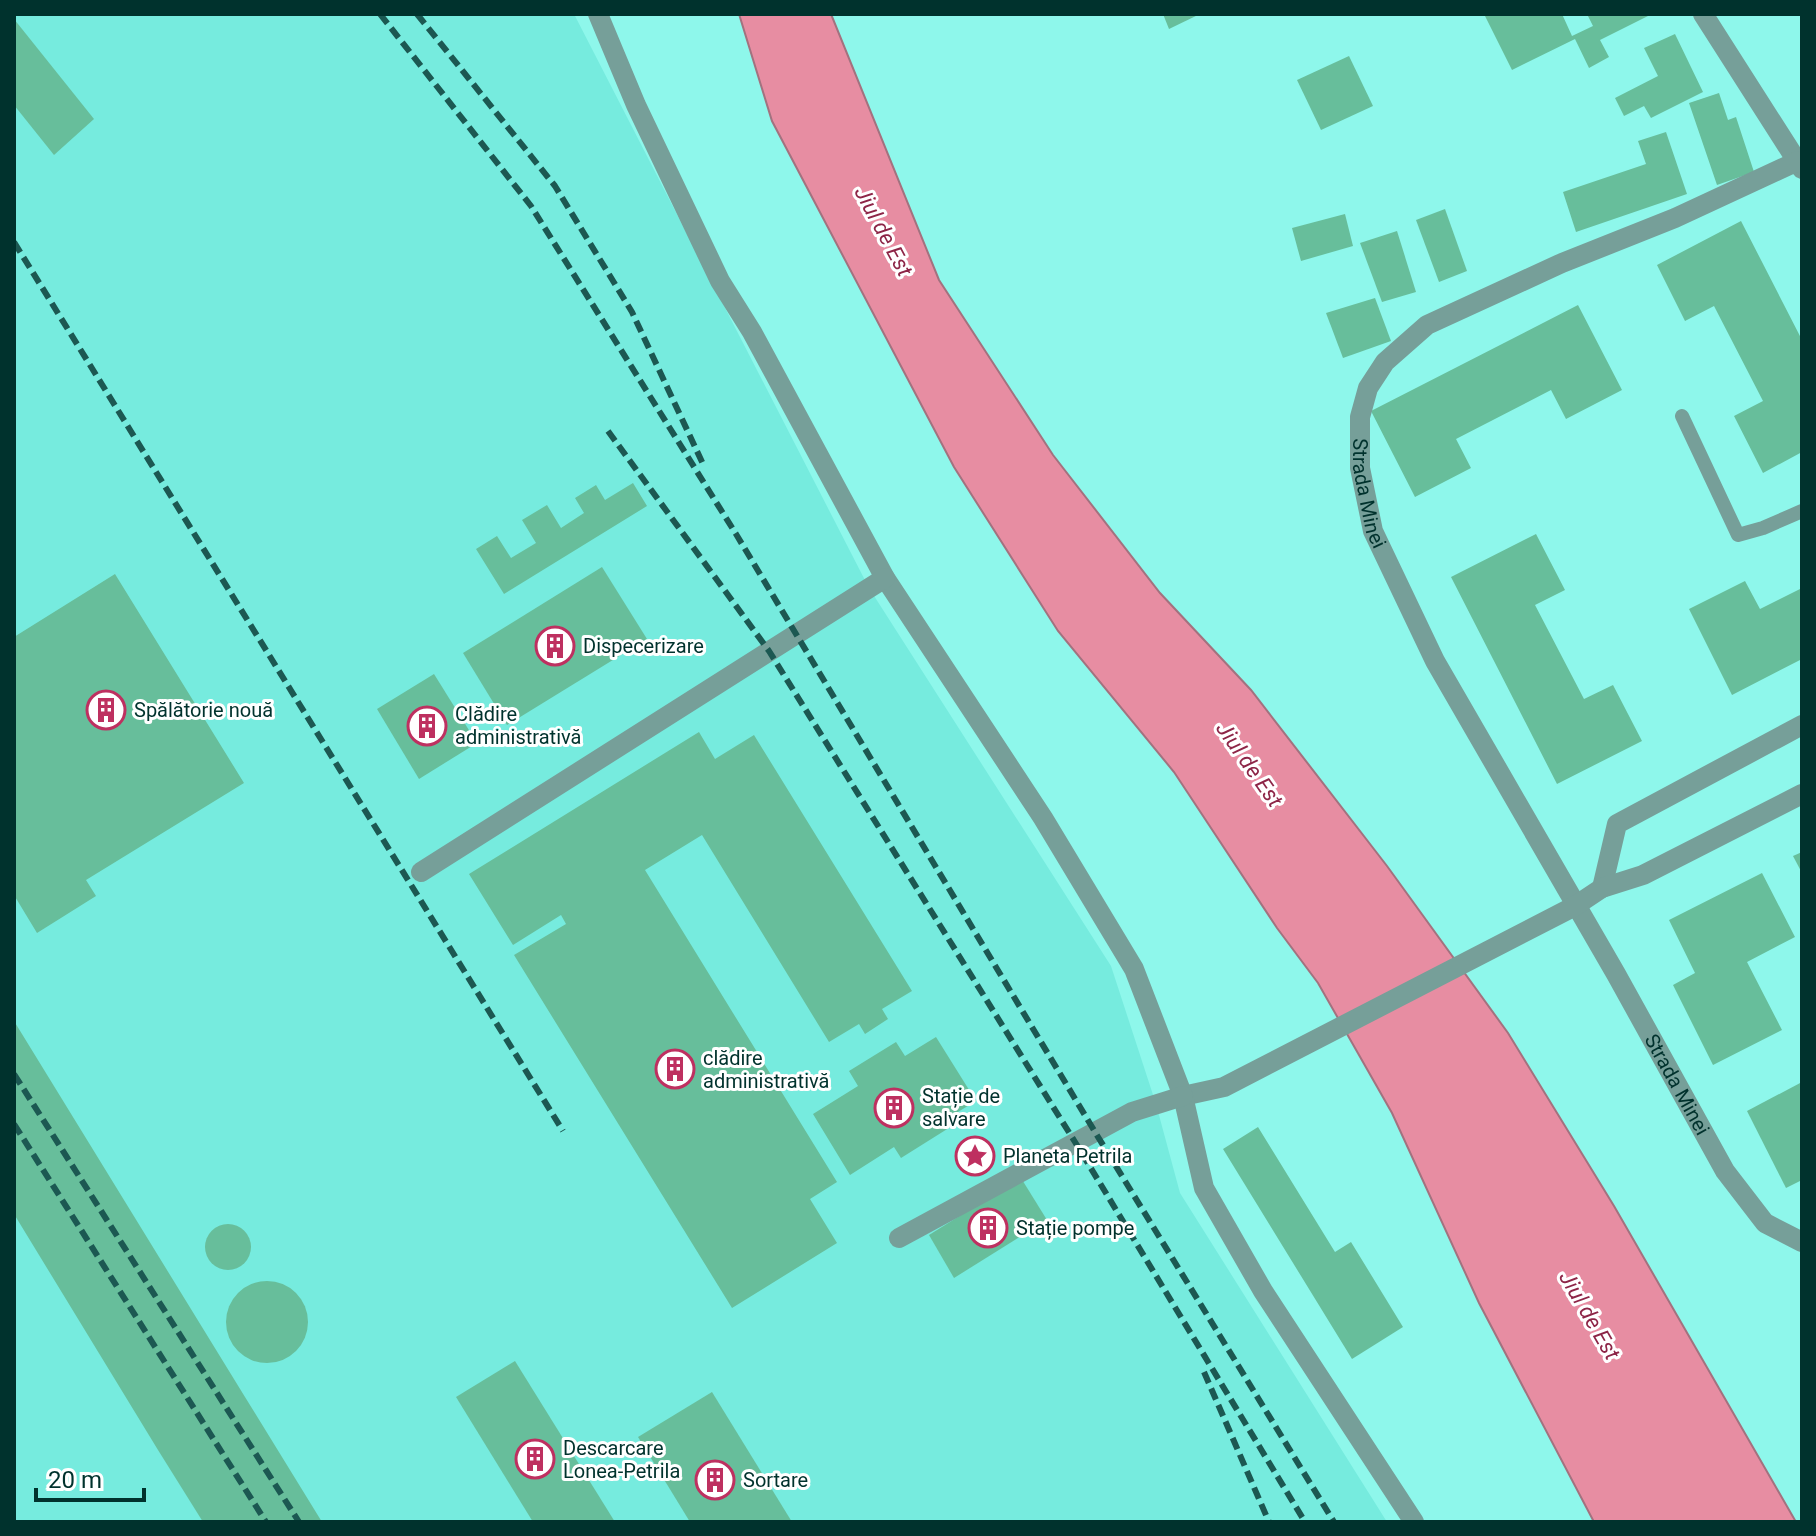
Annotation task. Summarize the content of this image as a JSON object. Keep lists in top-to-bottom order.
{
  "streets": {
    "street": ["Strada Minei"]
  },
  "water": ["Jiul de Est"],
  "places": {
    "building": [
      "Dispecerizare",
      "Spălătorie nouă",
      "Clădire administrativă",
      "clădire administrativă",
      "Stație de salvare",
      "Stație pompe",
      "Descarcare Lonea-Petrila",
      "Sortare"
    ],
    "place": ["Planeta Petrila"]
  },
  "scale_bar": "20 m"
}
